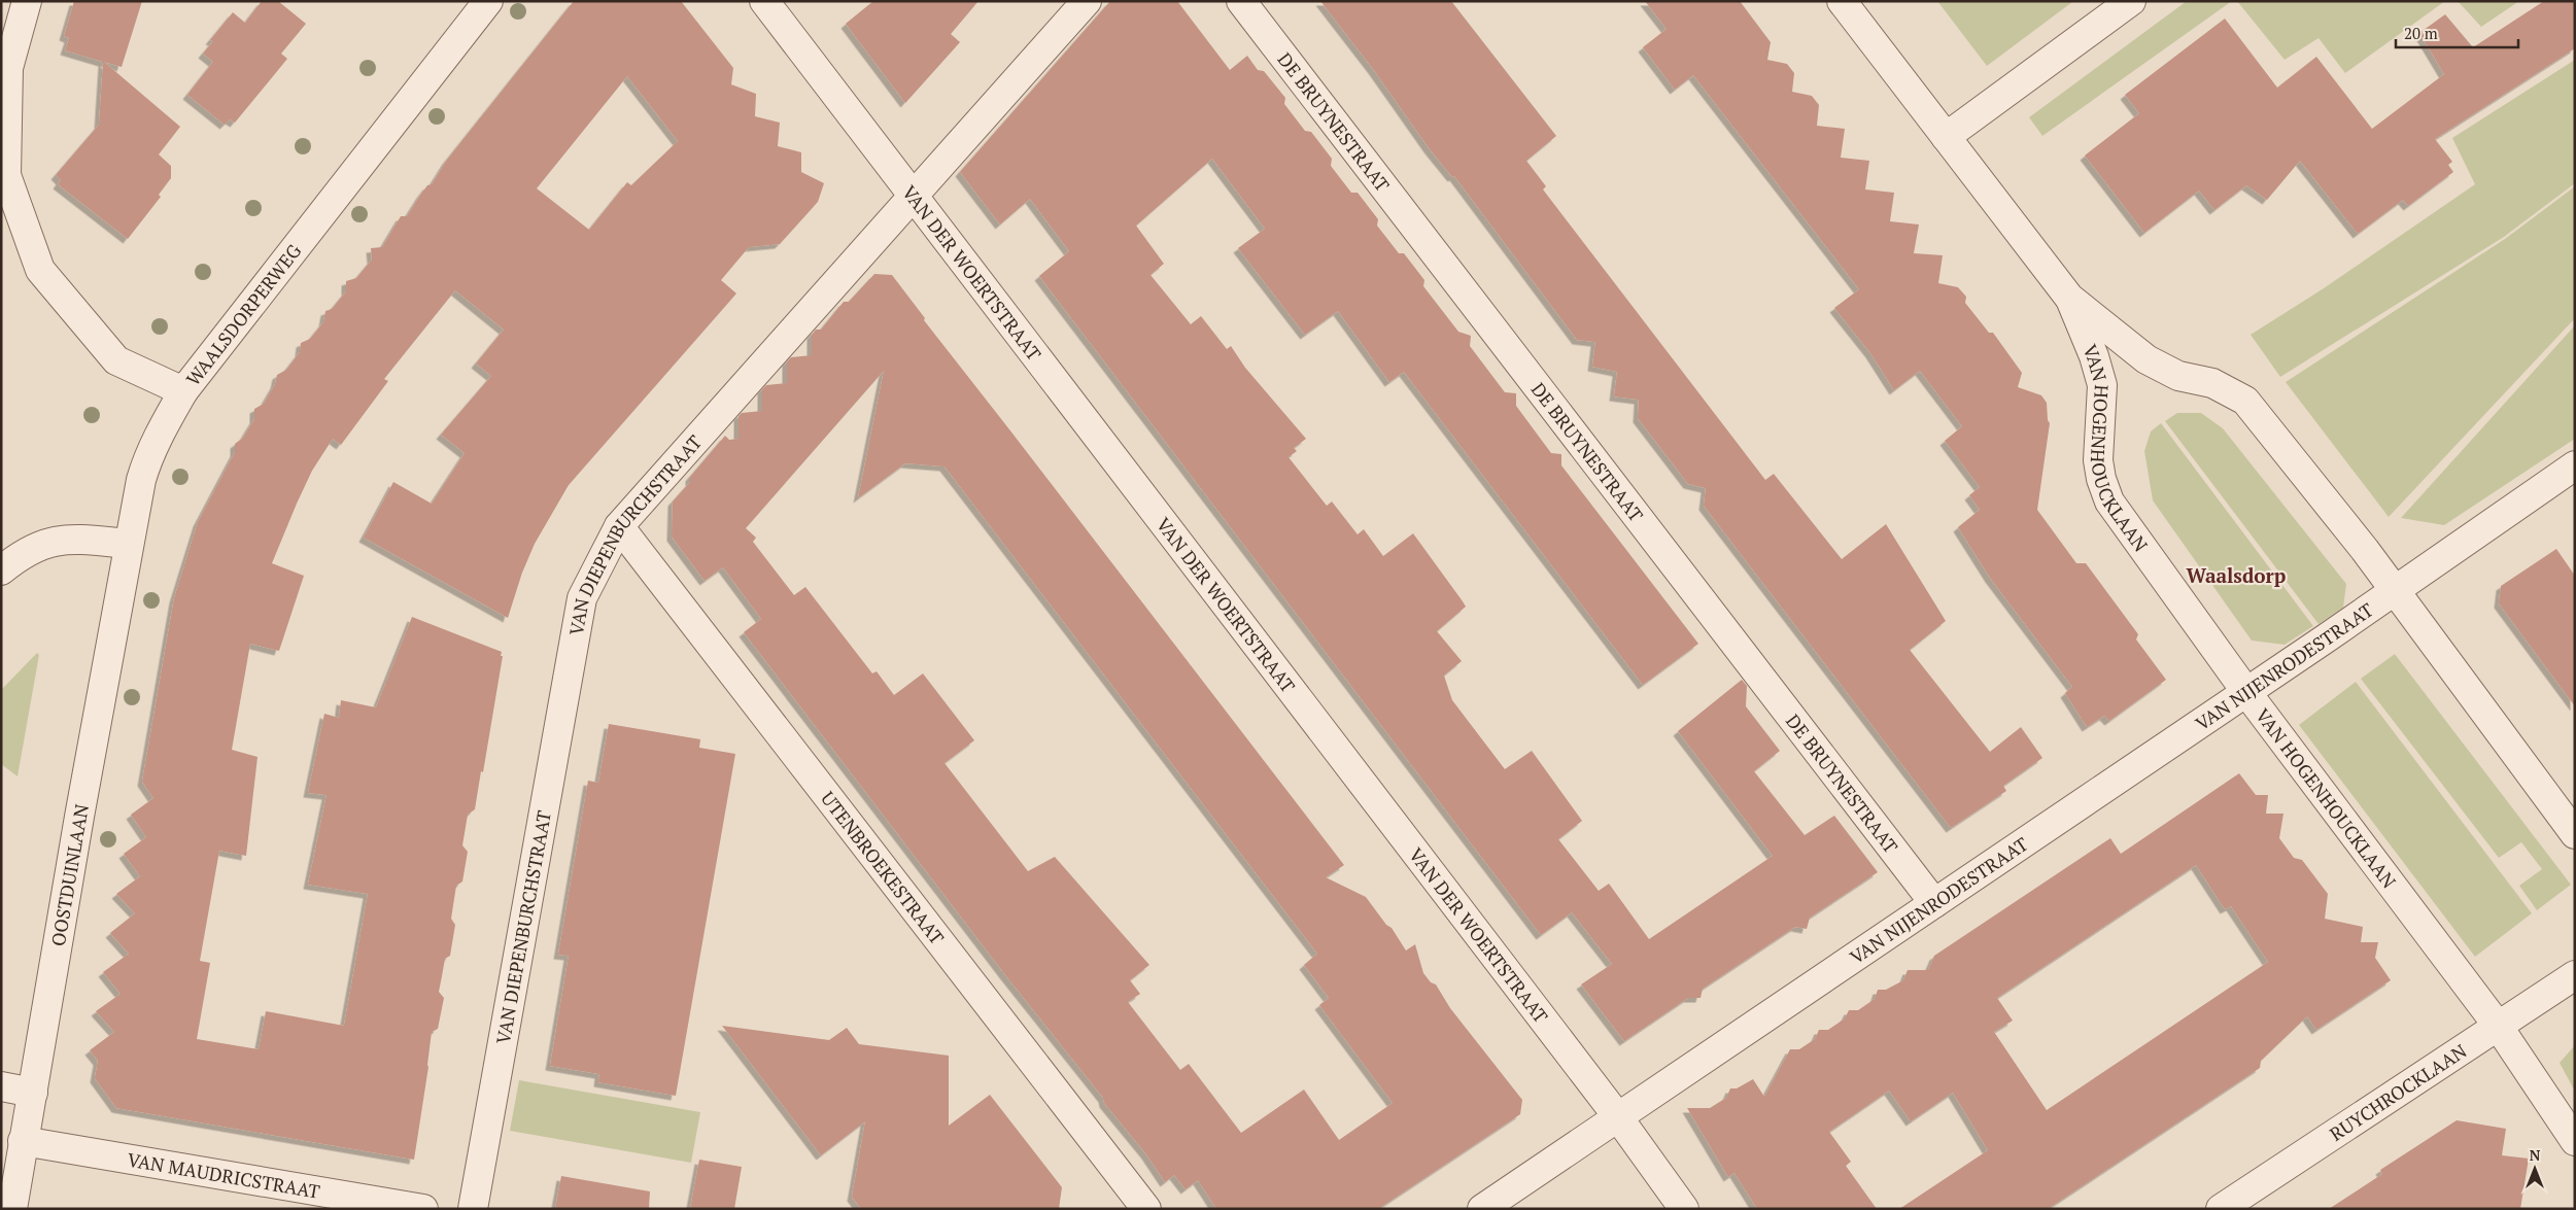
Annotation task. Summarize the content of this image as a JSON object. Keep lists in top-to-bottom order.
{
  "streets": {
    "street": [
      "DE BRUYNESTRAAT",
      "VAN DER WOERTSTRAAT",
      "WAALSDORPERWEG",
      "VAN HOGENHOUCKLAAN",
      "VAN DIEPENBURCHSTRAAT",
      "VAN NIJENRODESTRAAT",
      "UTENBROEKESTRAAT",
      "OOSTDUINLAAN",
      "RUYCHROCKLAAN",
      "VAN MAUDRICSTRAAT"
    ]
  },
  "crossings": [
    ["DE BRUYNESTRAAT", "VAN NIJENRODESTRAAT"],
    ["VAN DER WOERTSTRAAT", "VAN DIEPENBURCHSTRAAT"],
    ["VAN DER WOERTSTRAAT", "VAN NIJENRODESTRAAT"],
    ["WAALSDORPERWEG", "OOSTDUINLAAN"],
    ["VAN HOGENHOUCKLAAN", "VAN NIJENRODESTRAAT"],
    ["VAN HOGENHOUCKLAAN", "RUYCHROCKLAAN"],
    ["VAN DIEPENBURCHSTRAAT", "UTENBROEKESTRAAT"],
    ["OOSTDUINLAAN", "VAN MAUDRICSTRAAT"]
  ],
  "districts": ["Waalsdorp"],
  "scale_bar": "20 m",
  "north": "top"
}
